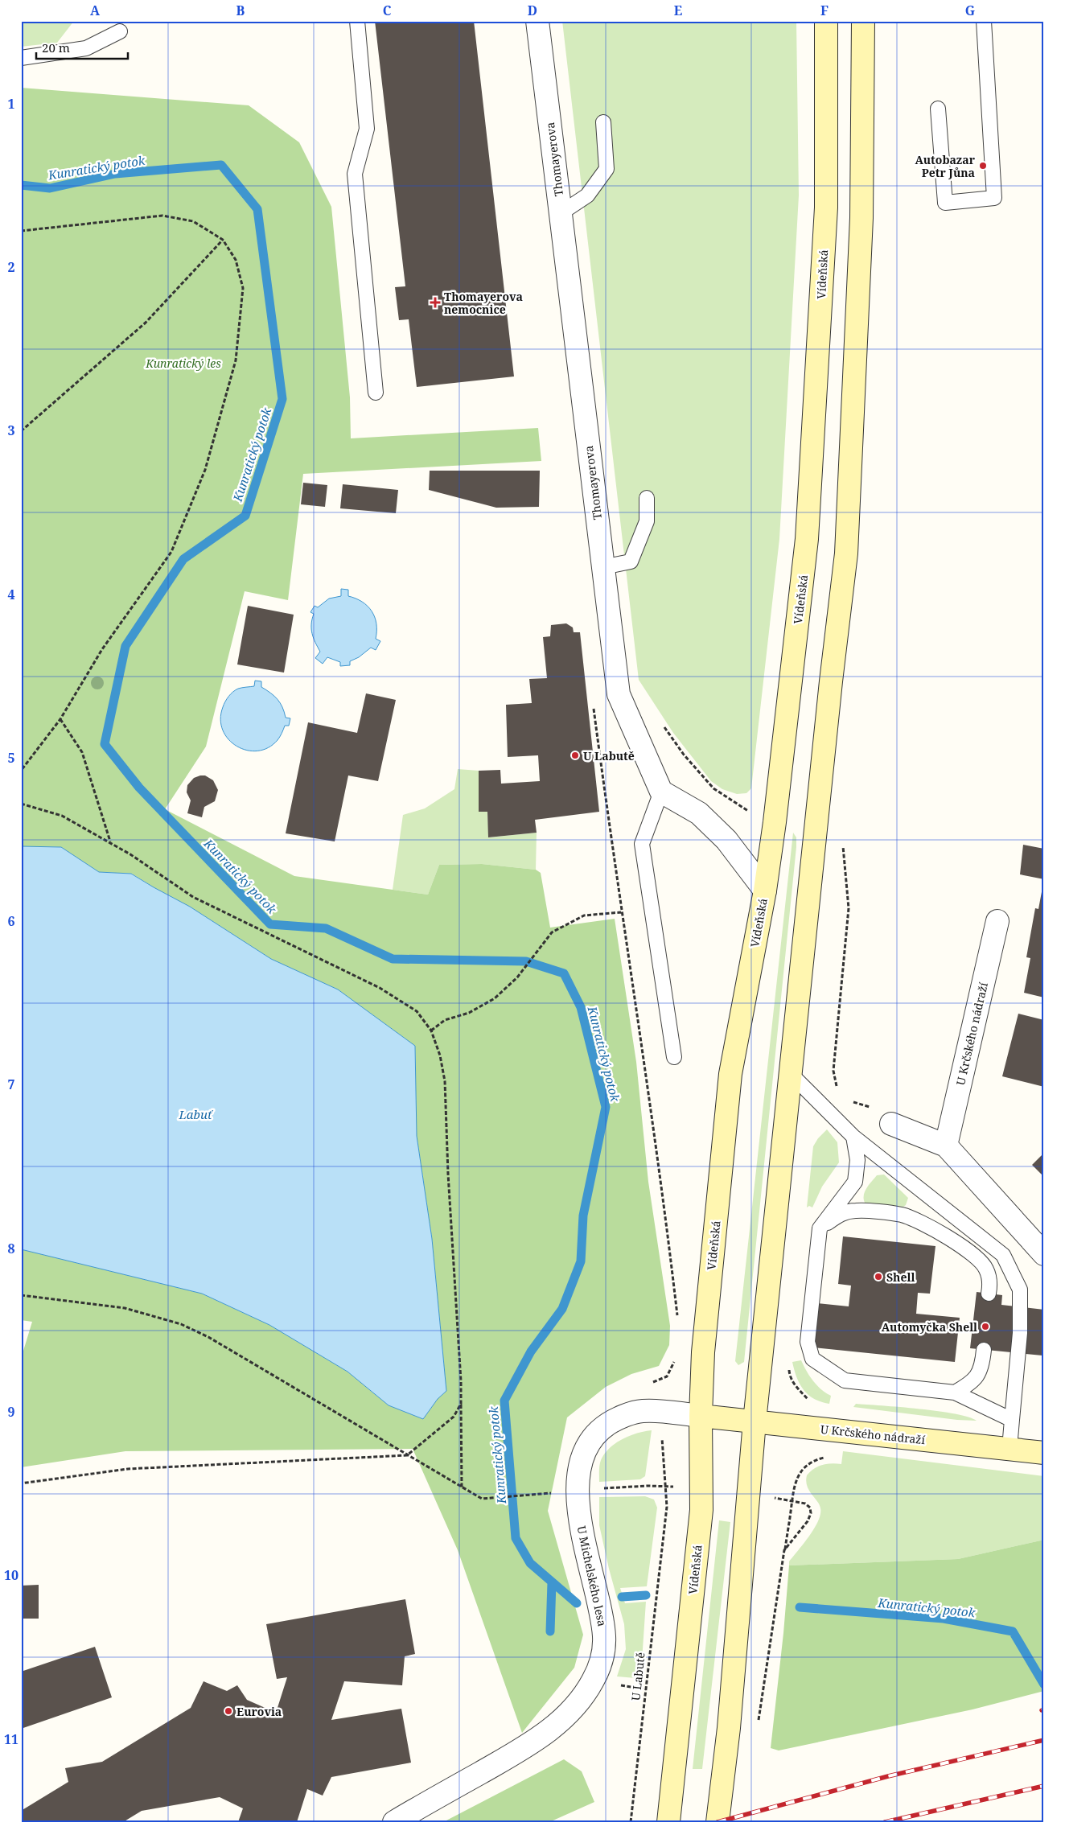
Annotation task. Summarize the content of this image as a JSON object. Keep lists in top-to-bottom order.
{
  "streets": {
    "main road": ["Vídeňská", "U Krčského nádraží"],
    "street": ["Thomayerova", "U Michelského lesa"],
    "path": ["U Labutě"]
  },
  "crossings": [
    ["Vídeňská", "U Krčského nádraží"],
    ["Vídeňská", "U Michelského lesa"],
    ["U Krčského nádraží", "U Michelského lesa"]
  ],
  "water": ["Kunratický potok", "Labuť"],
  "parks": ["Kunratický les"],
  "places": {
    "other": [
      "Autobazar Petr Jůna",
      "U Labutě",
      "Shell",
      "Automyčka Shell",
      "Eurovia"
    ],
    "health": ["Thomayerova nemocnice"]
  },
  "scale_bar": "20 m",
  "grid": {
    "columns": [
      "A",
      "B",
      "C",
      "D",
      "E",
      "F",
      "G"
    ],
    "rows": [
      "1",
      "2",
      "3",
      "4",
      "5",
      "6",
      "7",
      "8",
      "9",
      "10",
      "11"
    ]
  }
}
